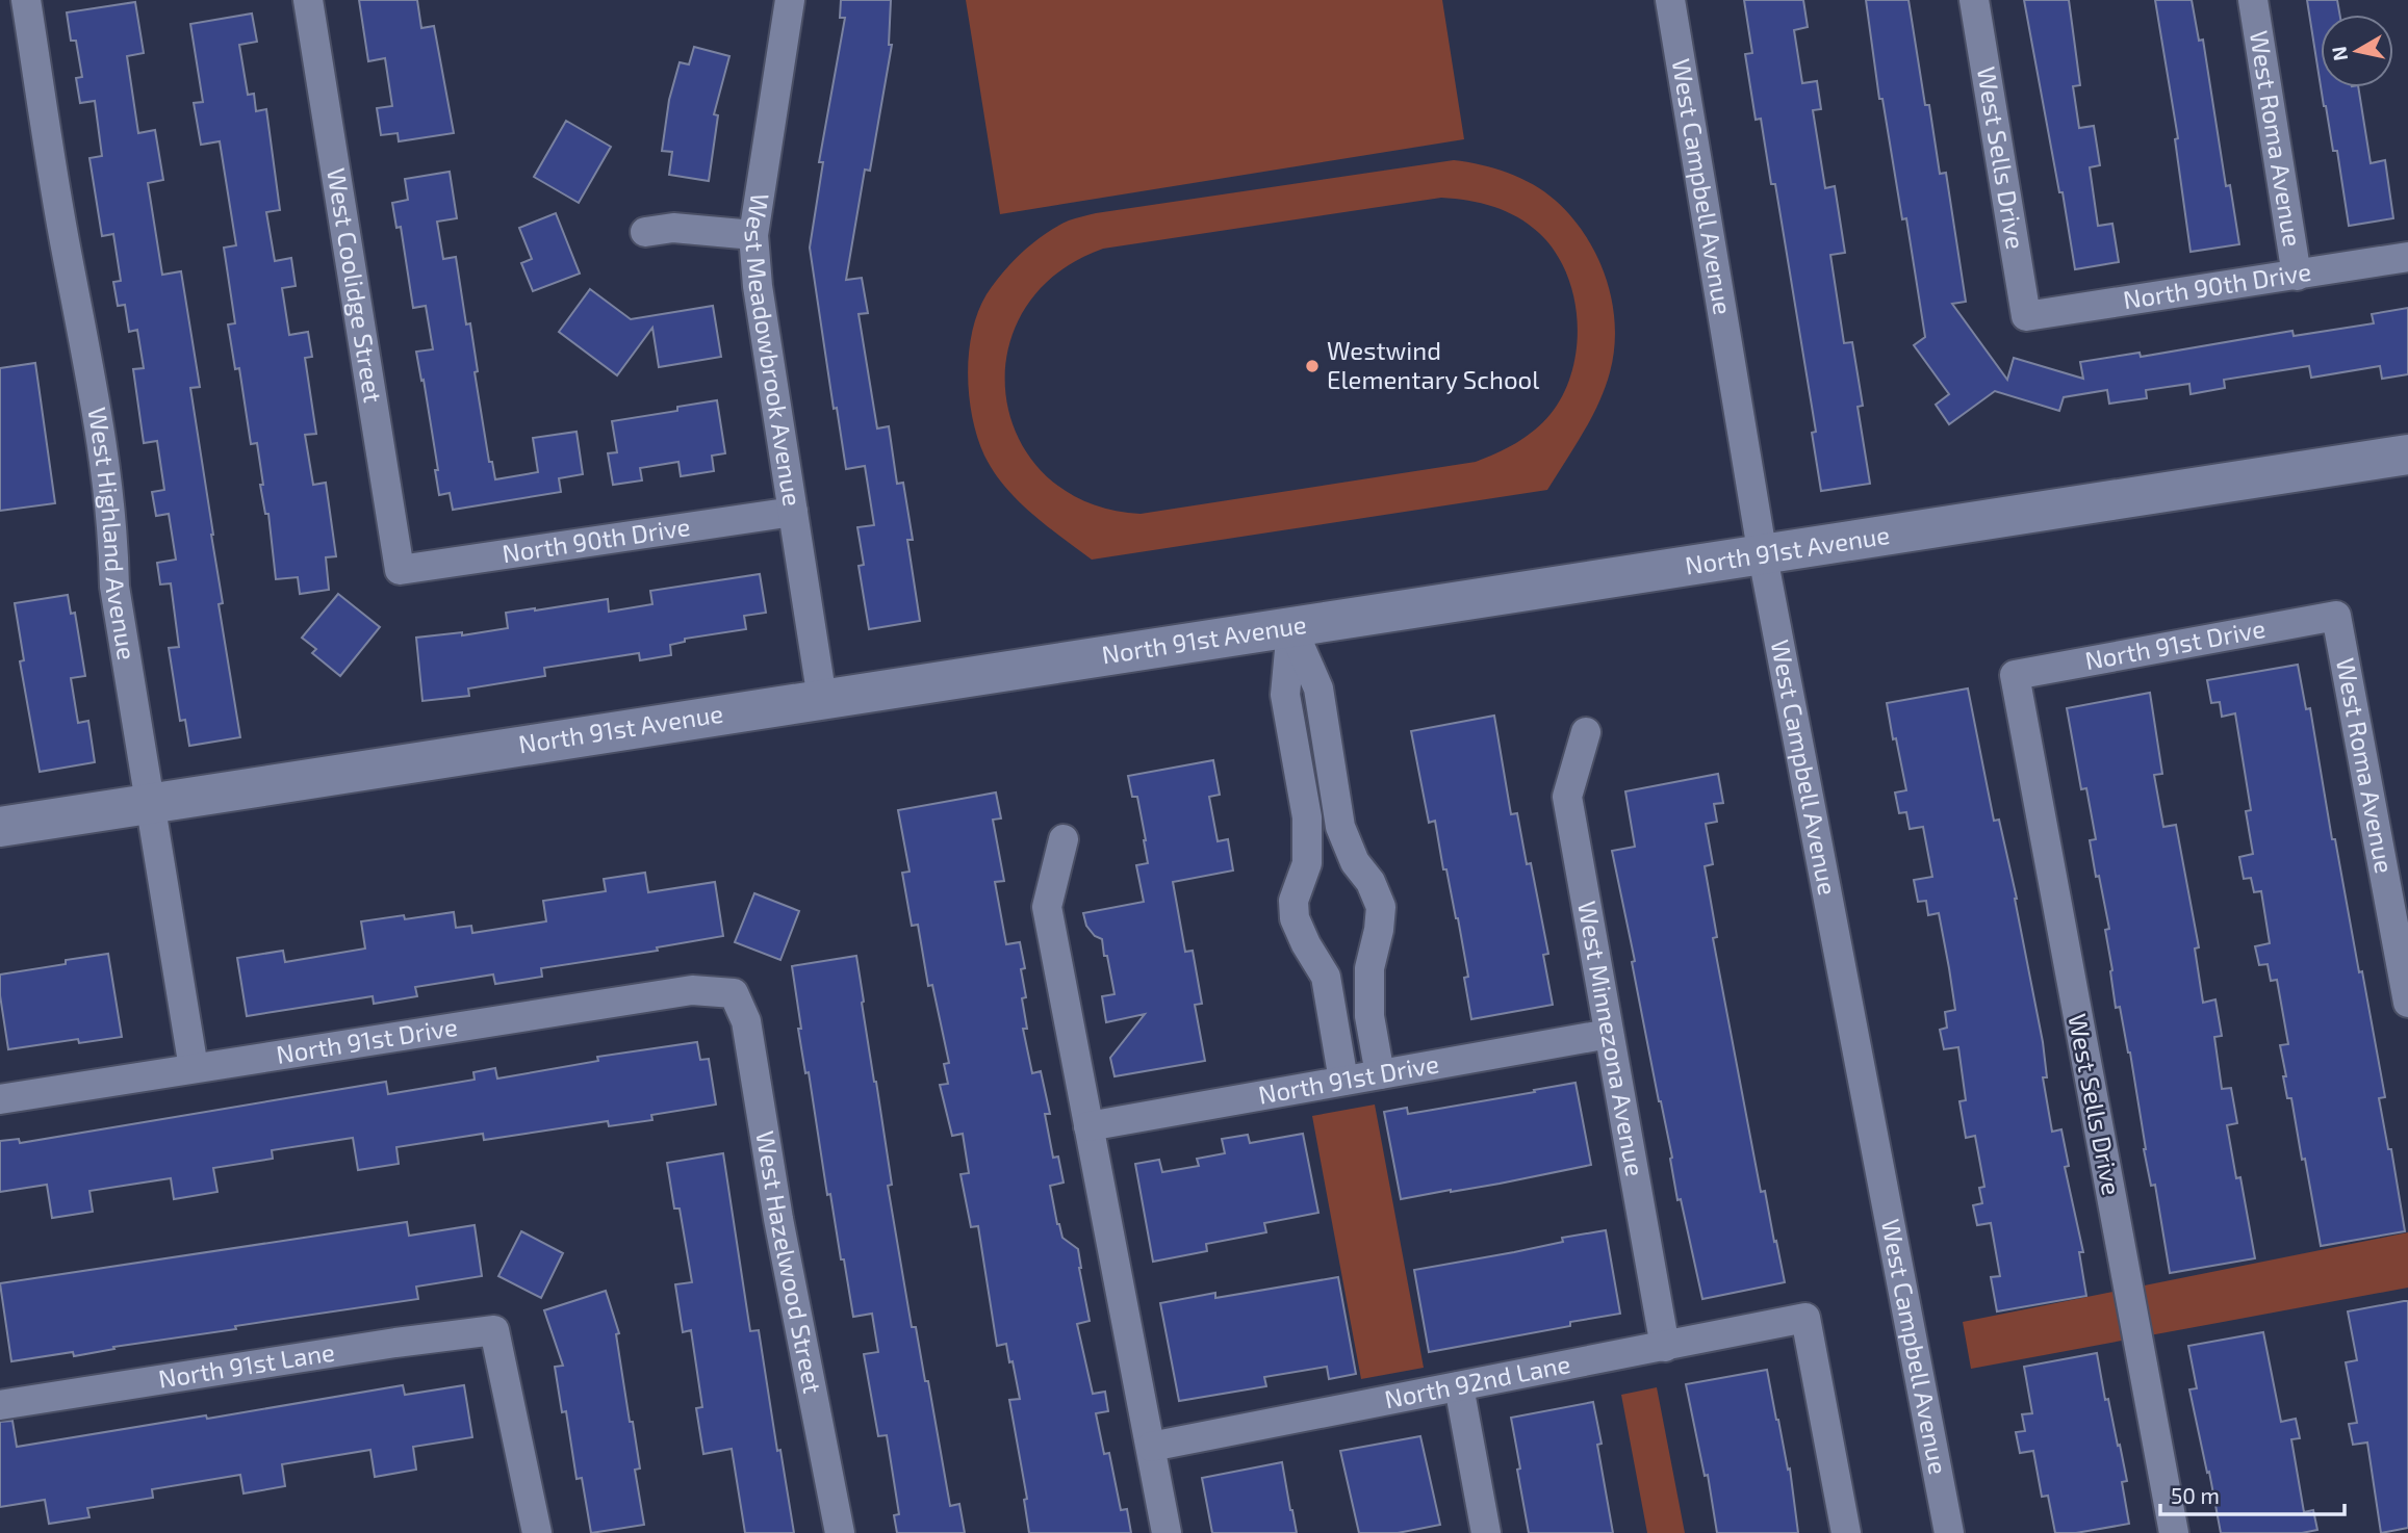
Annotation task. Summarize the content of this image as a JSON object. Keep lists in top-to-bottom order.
{
  "streets": {
    "main road": ["North 91st Avenue"],
    "street": [
      "West Roma Avenue",
      "West Sells Drive",
      "West Campbell Avenue",
      "West Coolidge Street",
      "North 90th Drive",
      "West Meadowbrook Avenue",
      "West Highland Avenue",
      "North 91st Drive",
      "West Minnezona Avenue",
      "West Hazelwood Street",
      "North 91st Lane",
      "North 92nd Lane"
    ]
  },
  "crossings": [
    ["West Roma Avenue", "North 90th Drive"],
    ["West Roma Avenue", "North 91st Drive"],
    ["West Sells Drive", "North 90th Drive"],
    ["West Sells Drive", "North 91st Drive"],
    ["West Campbell Avenue", "North 91st Avenue"],
    ["West Coolidge Street", "North 90th Drive"],
    ["North 90th Drive", "West Meadowbrook Avenue"],
    ["West Meadowbrook Avenue", "North 91st Avenue"],
    ["West Highland Avenue", "North 91st Avenue"],
    ["West Highland Avenue", "North 91st Drive"],
    ["North 91st Drive", "West Minnezona Avenue"],
    ["North 91st Drive", "West Hazelwood Street"],
    ["West Minnezona Avenue", "North 92nd Lane"]
  ],
  "places": ["Westwind Elementary School"],
  "scale_bar": "50 m",
  "north": "left"
}
